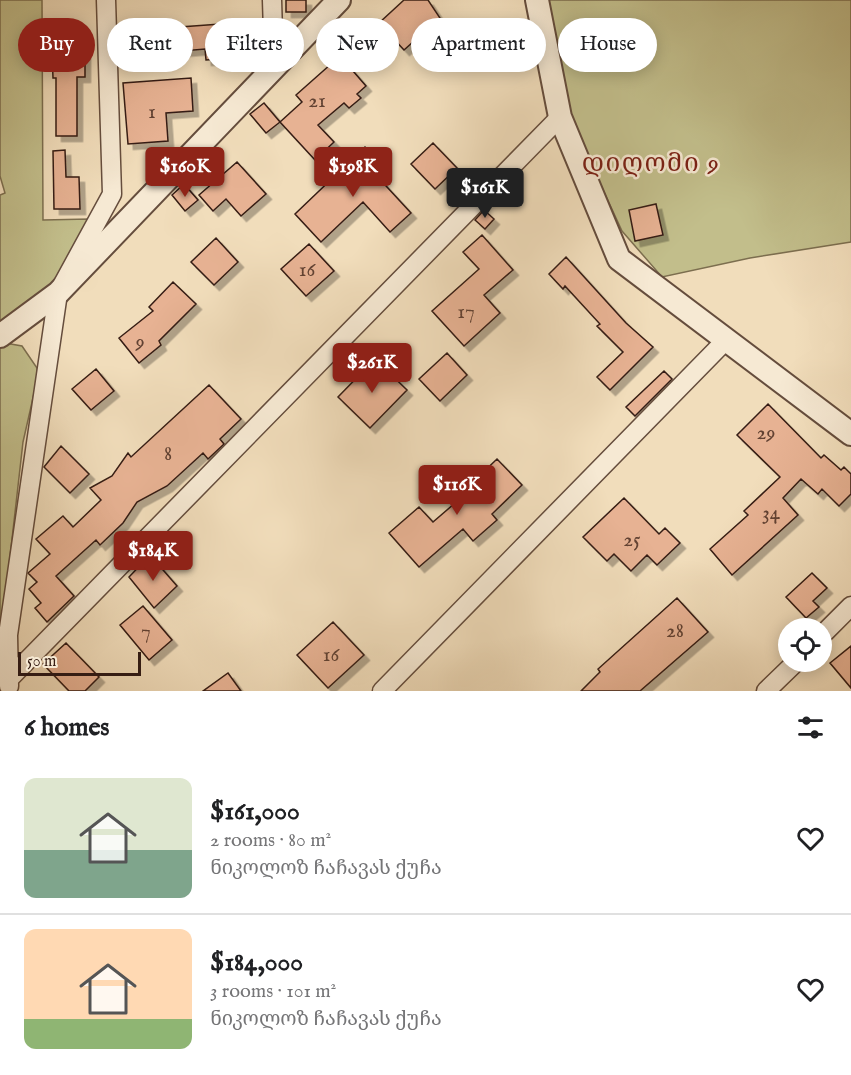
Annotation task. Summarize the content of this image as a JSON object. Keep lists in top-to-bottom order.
{
  "districts": ["დიღომი 9"],
  "house_numbers": [
    "21",
    "1",
    "16",
    "17",
    "9",
    "29",
    "8",
    "34",
    "25",
    "28",
    "7",
    "16"
  ],
  "scale_bar": "50 m",
  "page": {
    "chip": [
      "Buy",
      "Rent",
      "Filters",
      "New",
      "Apartment",
      "House"
    ],
    "price": [
      "$160K",
      "$198K",
      "$161K",
      "$261K",
      "$116K",
      "$184K"
    ],
    "scale": "50 m",
    "heading": "6 homes",
    "list": [
      {
        "name": "$161,000",
        "note": "2 rooms · 80 m² · ნიკოლოზ ჩაჩავას ქუჩა"
      },
      {
        "name": "$184,000",
        "note": "3 rooms · 101 m² · ნიკოლოზ ჩაჩავას ქუჩა"
      }
    ]
  }
}
